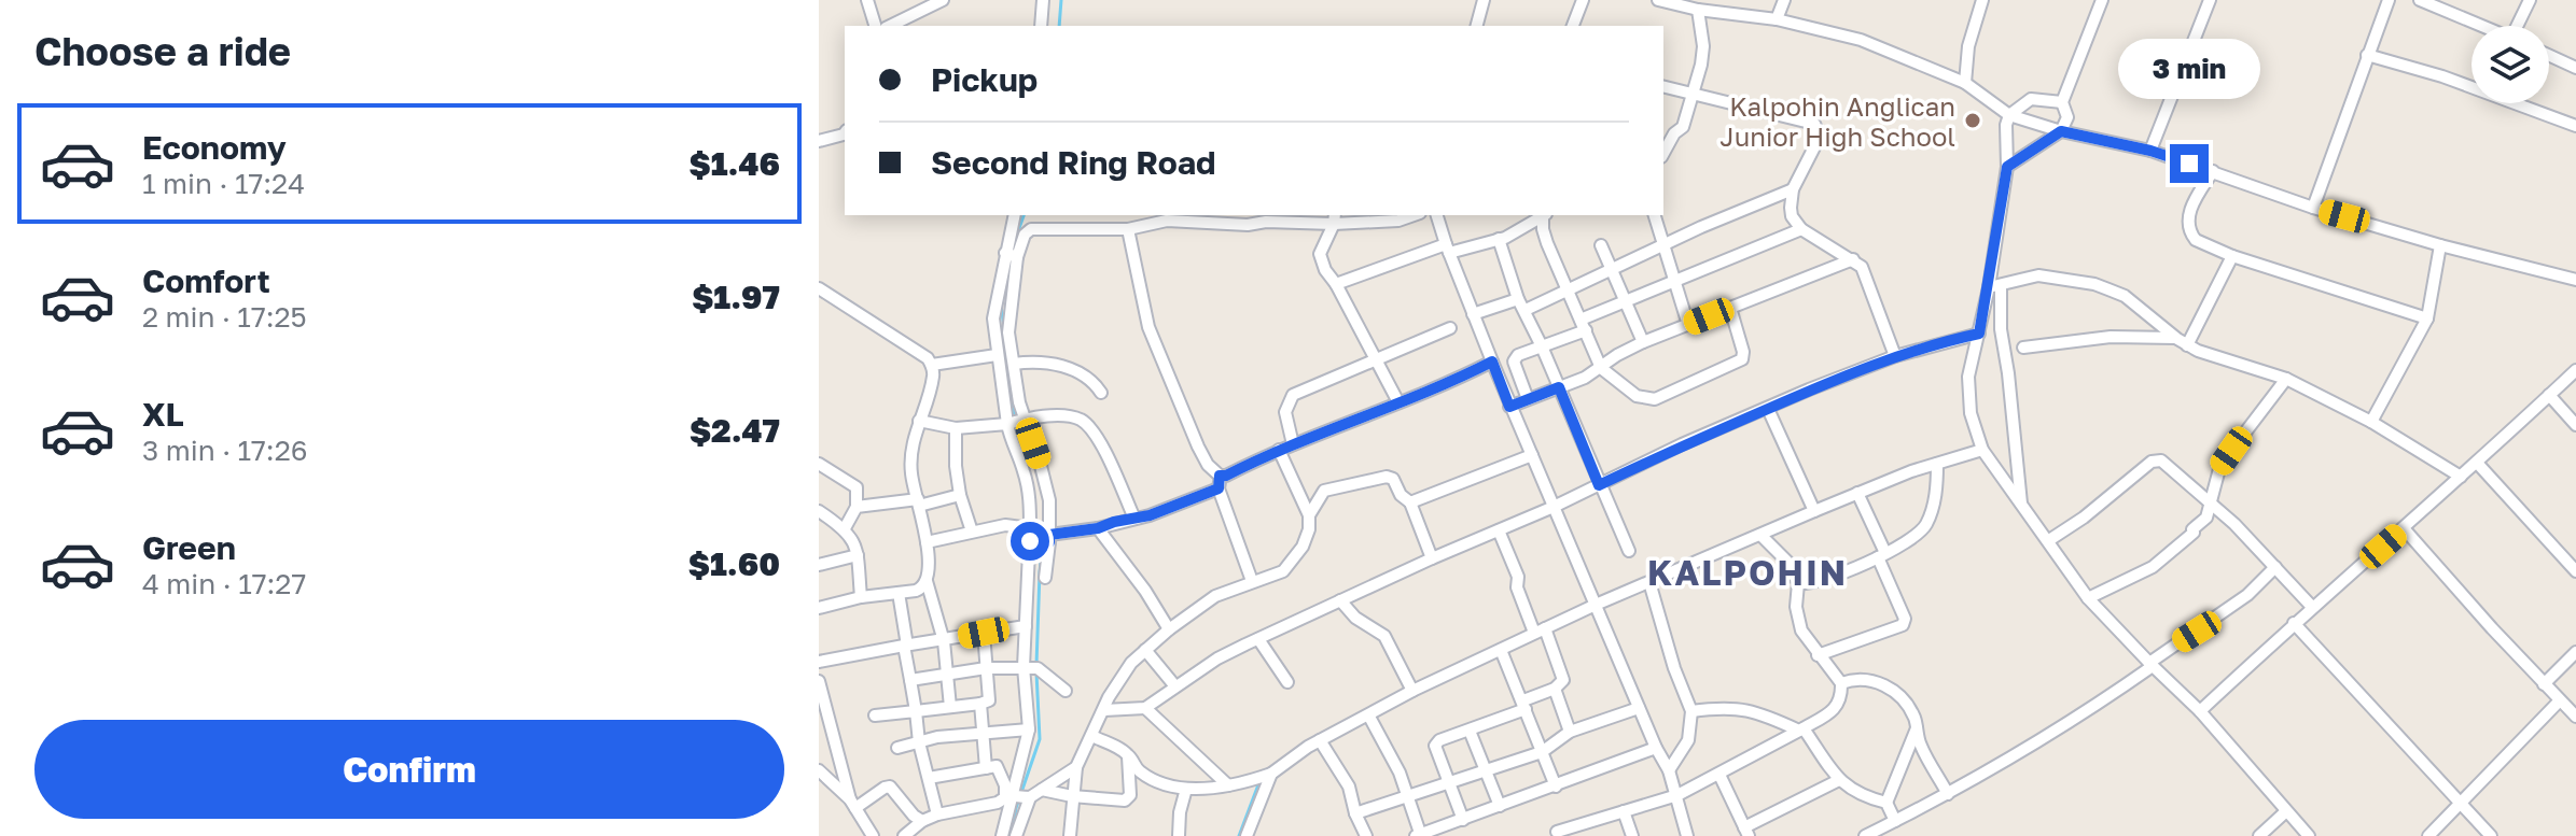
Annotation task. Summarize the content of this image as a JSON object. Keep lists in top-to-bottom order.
{
  "districts": ["KALPOHIN"],
  "places": ["Kalpohin Anglican Junior High School"],
  "page": {
    "heading": "Choose a ride",
    "banner": ["Pickup", "Second Ring Road"],
    "bubble": "3 min",
    "list": [
      {
        "name": "Economy",
        "note": "1 min · 17:24",
        "value": "$1.46"
      },
      {
        "name": "Comfort",
        "note": "2 min · 17:25",
        "value": "$1.97"
      },
      {
        "name": "XL",
        "note": "3 min · 17:26",
        "value": "$2.47"
      },
      {
        "name": "Green",
        "note": "4 min · 17:27",
        "value": "$1.60"
      }
    ],
    "buttons": "Confirm"
  }
}
